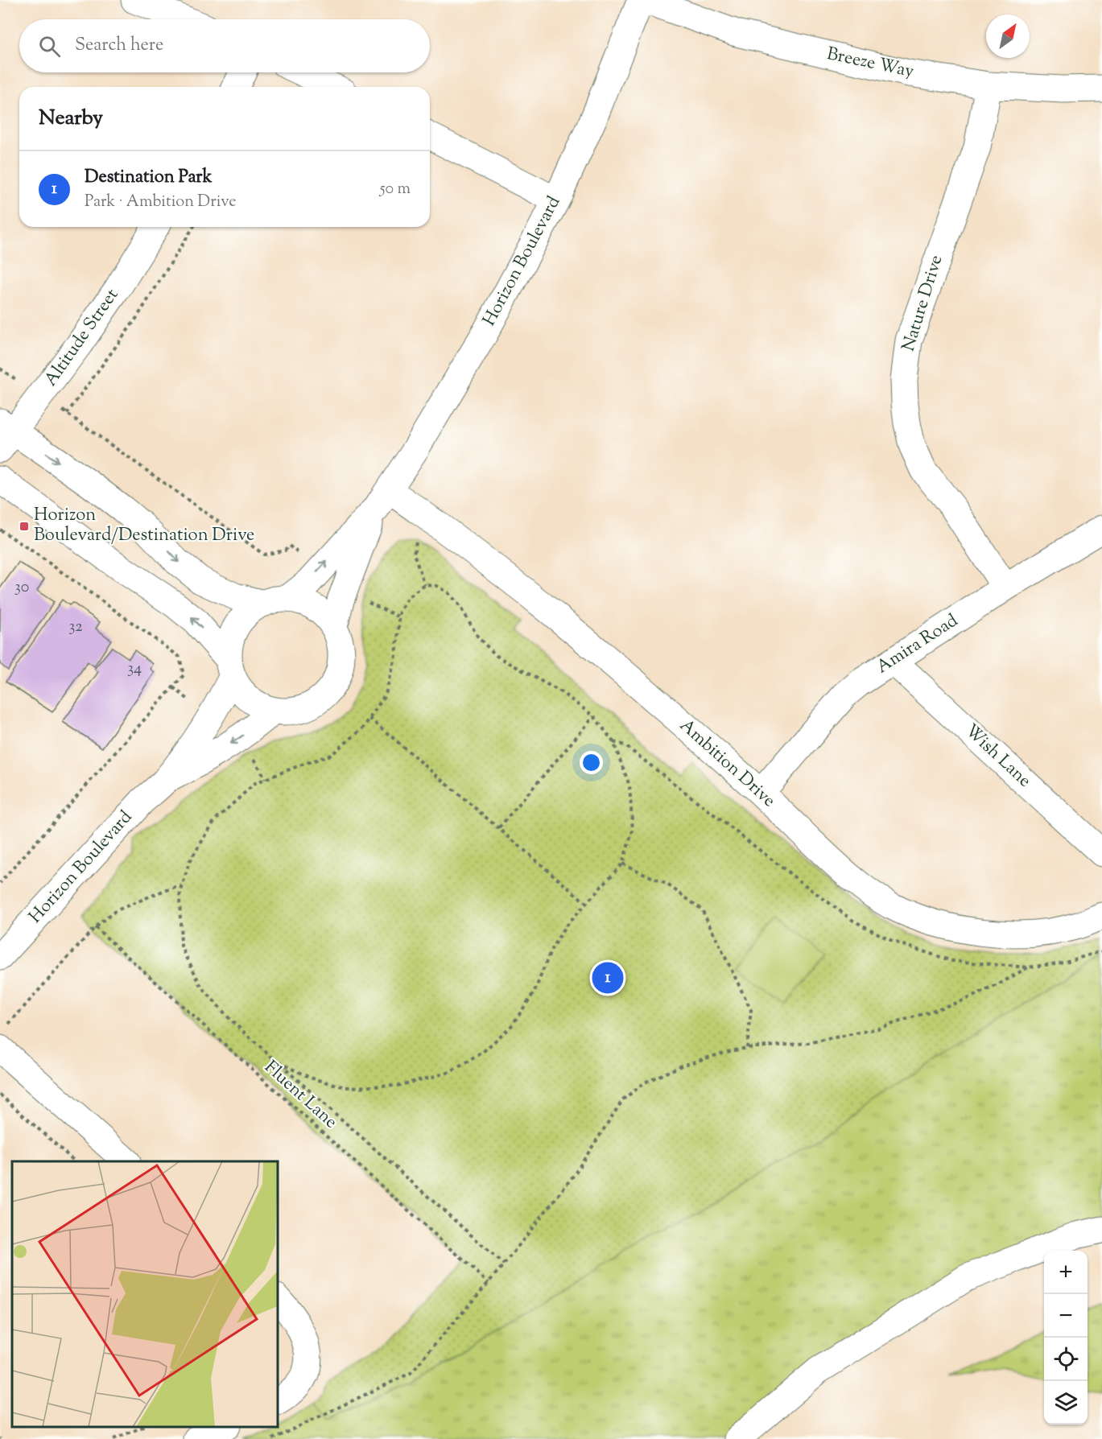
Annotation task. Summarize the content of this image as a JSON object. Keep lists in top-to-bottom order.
{
  "streets": {
    "street": [
      "Breeze Way",
      "Horizon Boulevard",
      "Nature Drive",
      "Altitude Street",
      "Amira Road",
      "Wish Lane",
      "Ambition Drive"
    ],
    "path": ["Fluent Lane"]
  },
  "crossings": [
    ["Breeze Way", "Horizon Boulevard"],
    ["Breeze Way", "Nature Drive"],
    ["Horizon Boulevard", "Ambition Drive"],
    ["Nature Drive", "Amira Road"],
    ["Amira Road", "Wish Lane"],
    ["Amira Road", "Ambition Drive"]
  ],
  "places": {
    "transit": ["Horizon Boulevard/Destination Drive"]
  },
  "house_numbers": ["30", "32", "34"],
  "north": "top right",
  "page": {
    "search": "Search here",
    "heading": "Nearby",
    "list": [
      {
        "mark": "1",
        "name": "Destination Park",
        "note": "Park · Ambition Drive",
        "value": "50 m"
      }
    ],
    "pins": "1",
    "map_buttons": ["+", "−"]
  }
}
